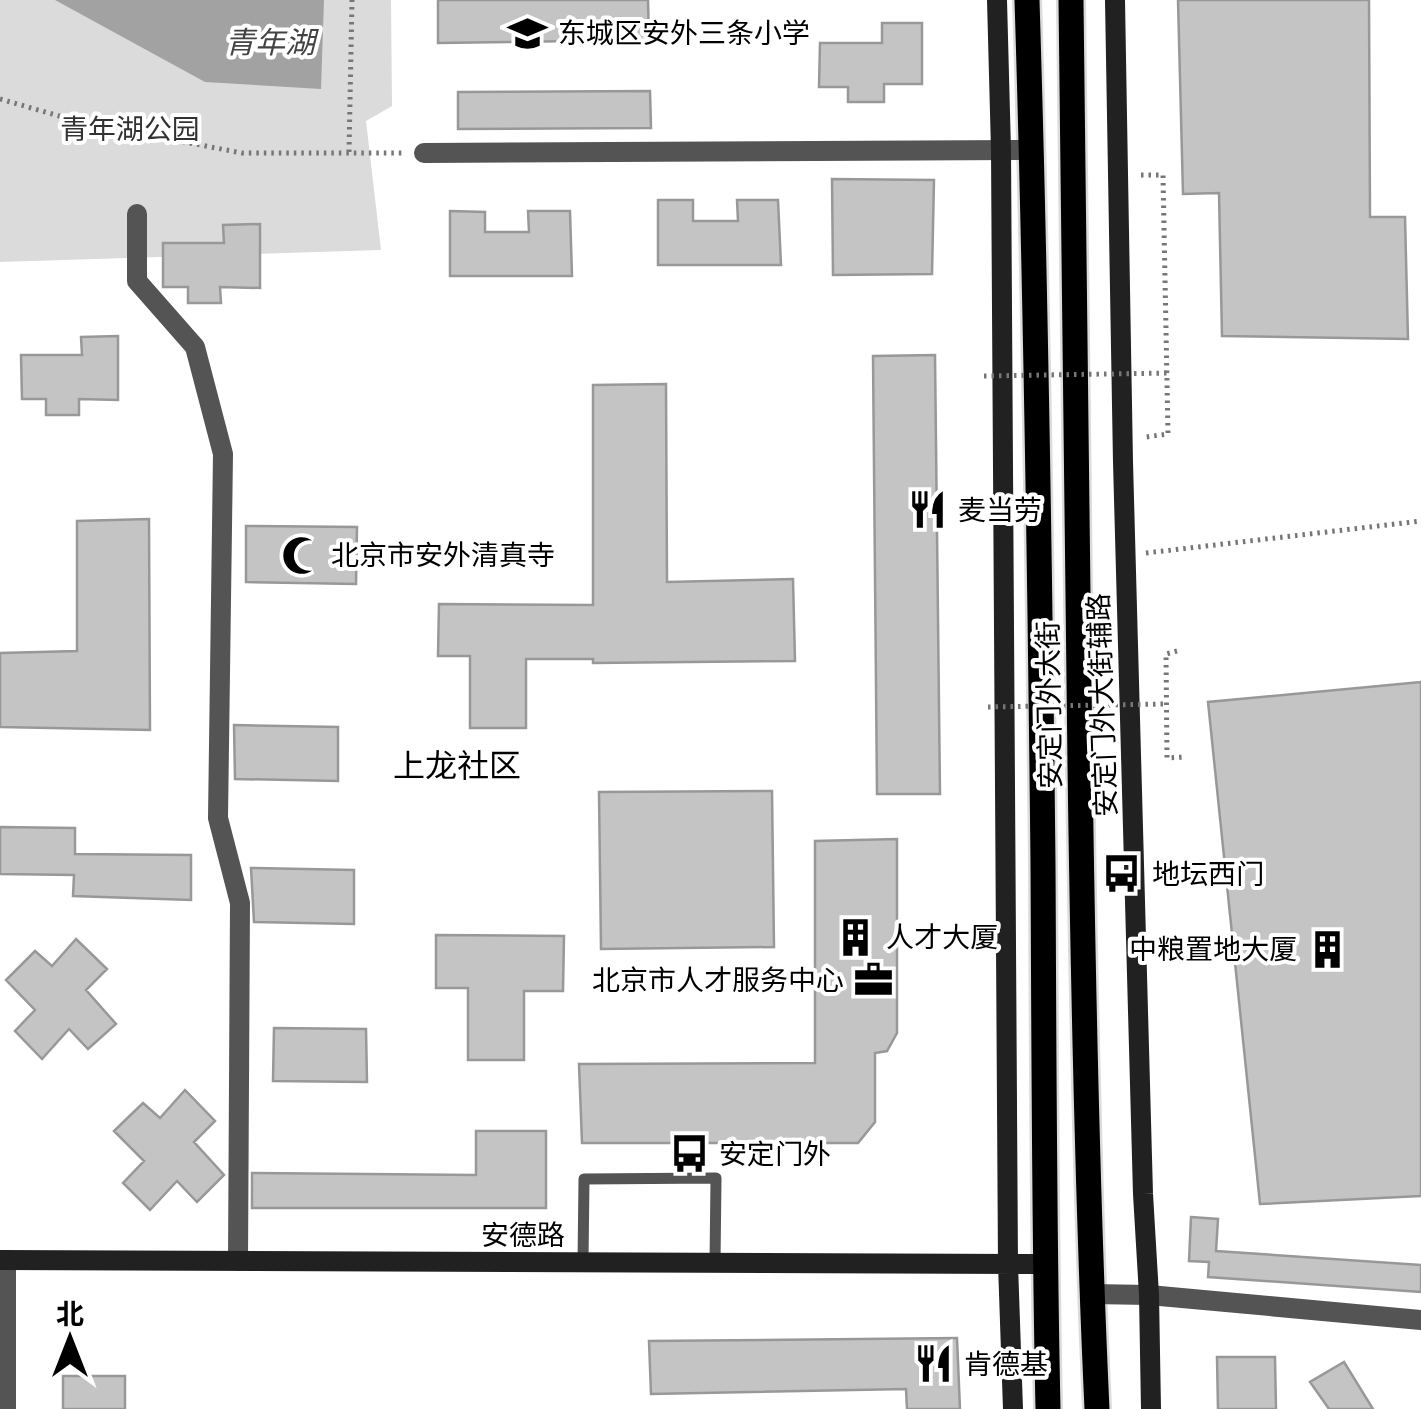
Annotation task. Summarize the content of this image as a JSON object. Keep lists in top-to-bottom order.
{
  "streets": {
    "main road": ["安定门外大街"],
    "street": ["安定门外大街辅路", "安德路"]
  },
  "crossings": [
    ["安定门外大街", "安德路"]
  ],
  "districts": ["上龙社区"],
  "water": ["青年湖"],
  "parks": ["青年湖公园"],
  "places": {
    "school or university": ["东城区安外三条小学"],
    "restaurant": ["麦当劳", "肯德基"],
    "mosque": ["北京市安外清真寺"],
    "bus stop": ["地坛西门", "安定门外"],
    "building": ["人才大厦", "中粮置地大厦"],
    "office": ["北京市人才服务中心"]
  },
  "north": "top"
}
